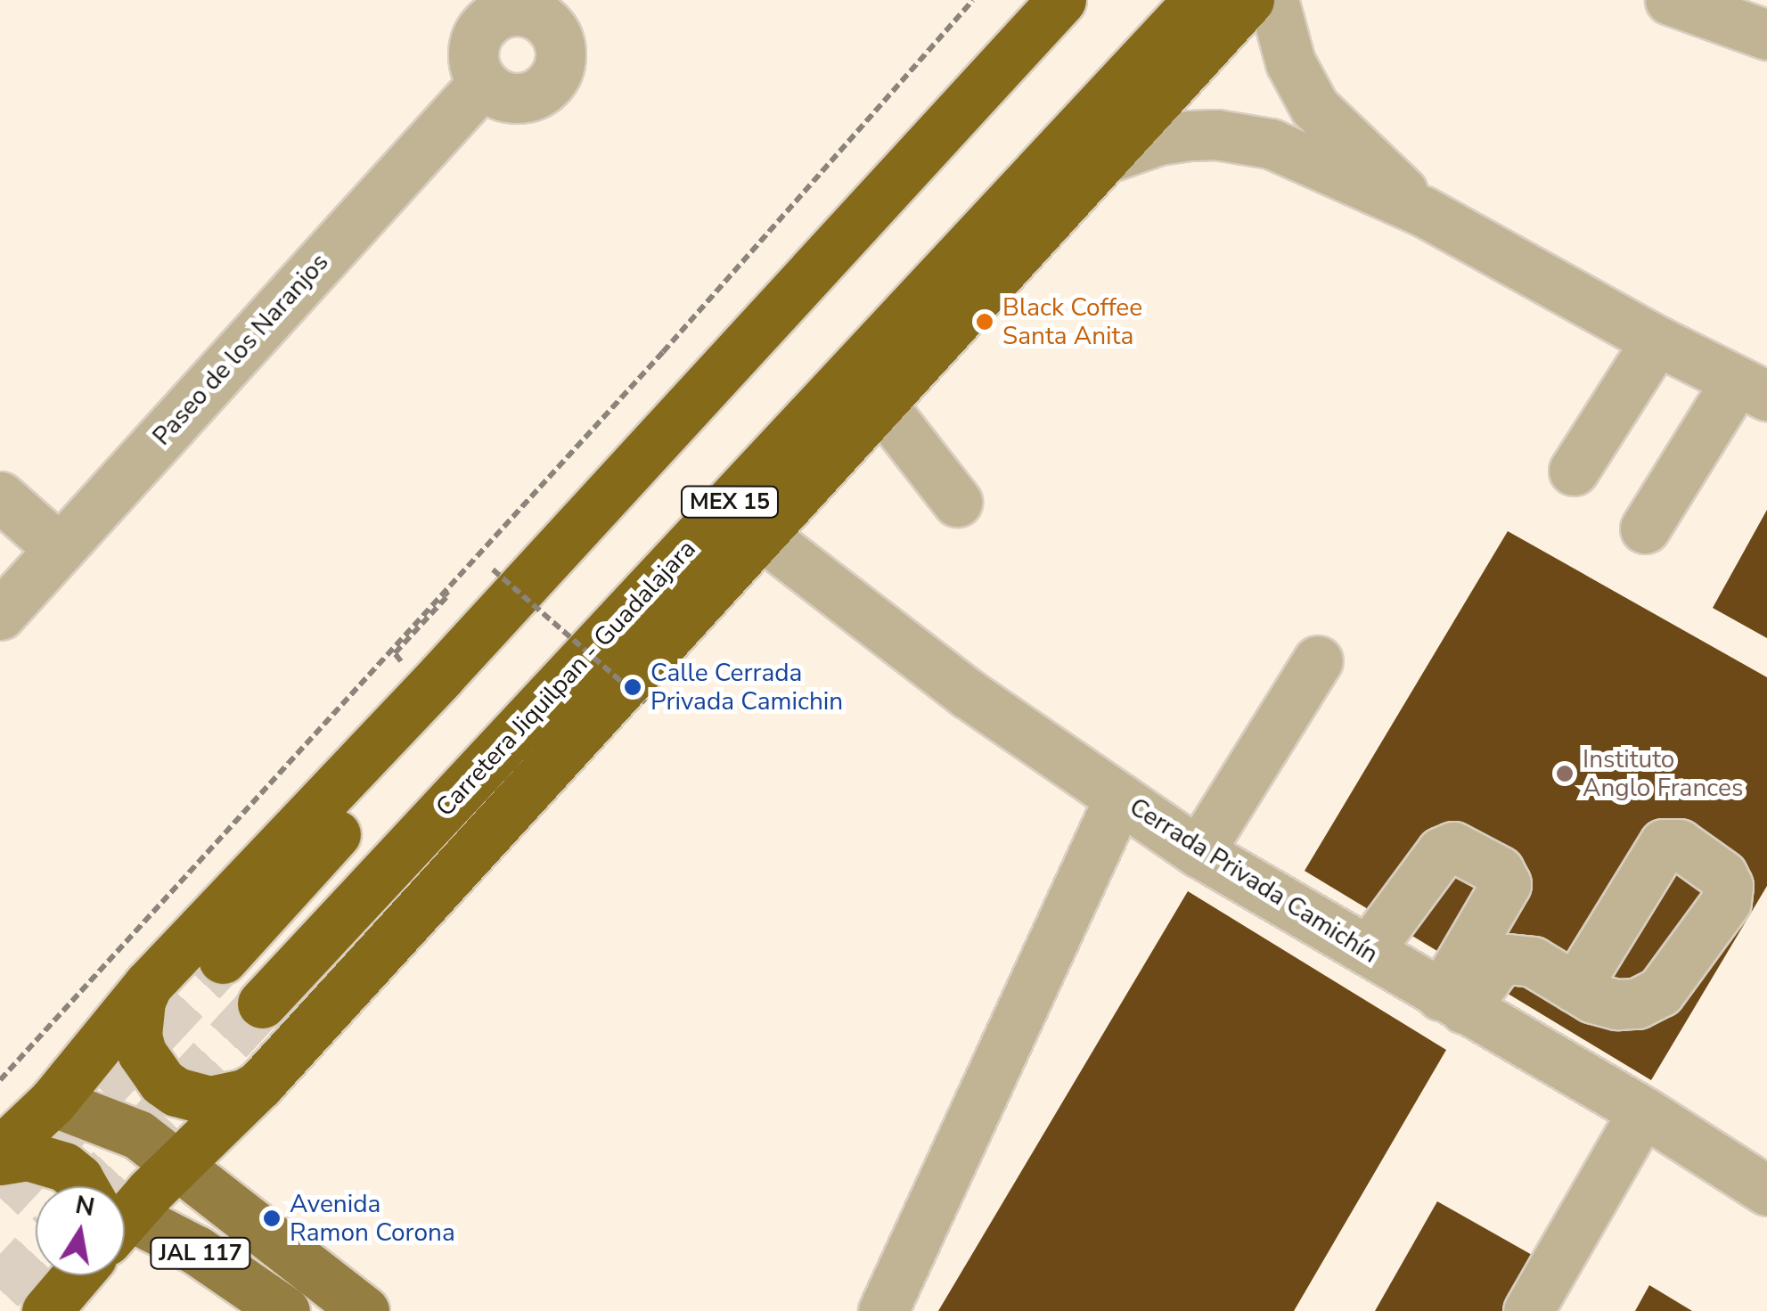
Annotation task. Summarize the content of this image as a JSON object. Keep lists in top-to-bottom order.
{
  "streets": {
    "highway": ["MEX 15", "Carretera Jiquilpan - Guadalajara"],
    "main road": ["JAL 117"],
    "street": ["Paseo de los Naranjos", "Cerrada Privada Camichín"]
  },
  "places": [
    "Black Coffee Santa Anita",
    "Calle Cerrada Privada Camichin",
    "Instituto Anglo Frances",
    "Avenida Ramon Corona"
  ],
  "north": "top"
}
